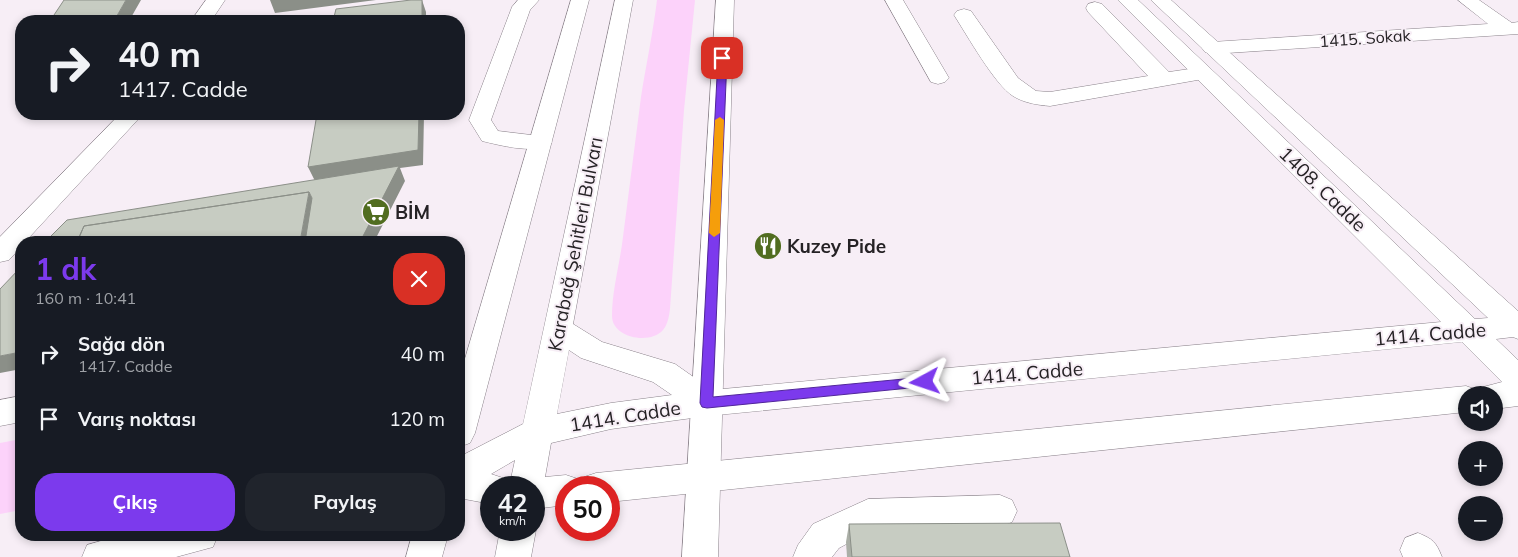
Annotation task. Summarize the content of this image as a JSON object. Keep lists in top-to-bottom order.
{
  "streets": {
    "main road": [
      "1415. Sokak",
      "1408. Cadde",
      "Karabağ Şehitleri Bulvarı",
      "1414. Cadde"
    ]
  },
  "crossings": [
    ["1415. Sokak", "1408. Cadde"],
    ["1408. Cadde", "1414. Cadde"],
    ["Karabağ Şehitleri Bulvarı", "1414. Cadde"]
  ],
  "places": {
    "supermarket": ["BİM"],
    "restaurant": ["Kuzey Pide"]
  },
  "page": {
    "turn": ["40 m", "1417. Cadde"],
    "heading": ["1 dk", "160 m · 10:41"],
    "list": [
      {
        "name": "Sağa dön",
        "note": "1417. Cadde",
        "value": "40 m"
      },
      {
        "name": "Varış noktası",
        "value": "120 m"
      }
    ],
    "map_buttons": ["+", "−"],
    "buttons": ["Çıkış", "Paylaş"],
    "speed": "42 km/h",
    "limit": "50"
  }
}
